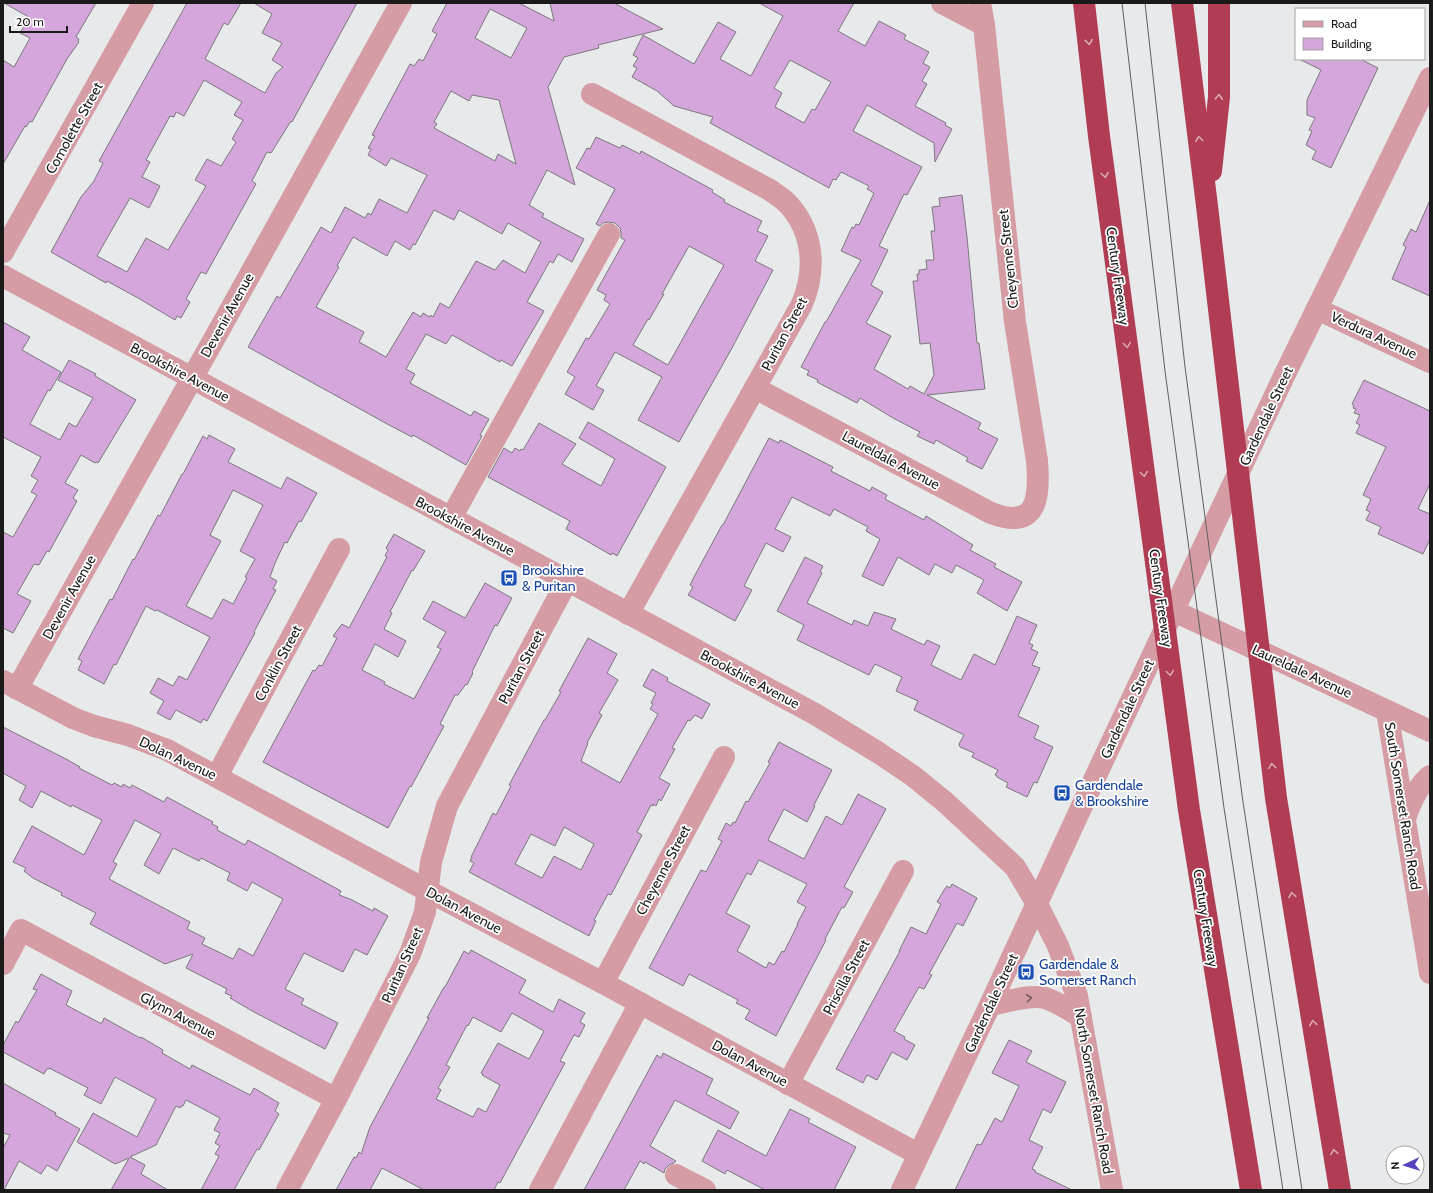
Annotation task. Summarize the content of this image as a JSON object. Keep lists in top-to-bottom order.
{
  "streets": {
    "highway": ["Century Freeway"],
    "street": [
      "Comolette Street",
      "Cheyenne Street",
      "Devenir Avenue",
      "Puritan Street",
      "Verdura Avenue",
      "Brookshire Avenue",
      "Gardendale Street",
      "Laureldale Avenue",
      "Conklin Street",
      "Dolan Avenue",
      "South Somerset Ranch Road",
      "Priscilla Street",
      "Glynn Avenue",
      "North Somerset Ranch Road"
    ]
  },
  "crossings": [
    ["Cheyenne Street", "Laureldale Avenue"],
    ["Cheyenne Street", "Dolan Avenue"],
    ["Devenir Avenue", "Brookshire Avenue"],
    ["Devenir Avenue", "Dolan Avenue"],
    ["Puritan Street", "Brookshire Avenue"],
    ["Puritan Street", "Laureldale Avenue"],
    ["Puritan Street", "Dolan Avenue"],
    ["Puritan Street", "Glynn Avenue"],
    ["Verdura Avenue", "Gardendale Street"],
    ["Brookshire Avenue", "Gardendale Street"],
    ["Brookshire Avenue", "North Somerset Ranch Road"],
    ["Gardendale Street", "Laureldale Avenue"],
    ["Gardendale Street", "Dolan Avenue"],
    ["Gardendale Street", "North Somerset Ranch Road"],
    ["Laureldale Avenue", "South Somerset Ranch Road"],
    ["Conklin Street", "Dolan Avenue"],
    ["Dolan Avenue", "Priscilla Street"]
  ],
  "places": {
    "bus stop": ["Brookshire & Puritan", "Gardendale & Brookshire", "Gardendale & Somerset Ranch"]
  },
  "legend": ["Road", "Building"],
  "scale_bar": "20 m",
  "north": "left"
}
